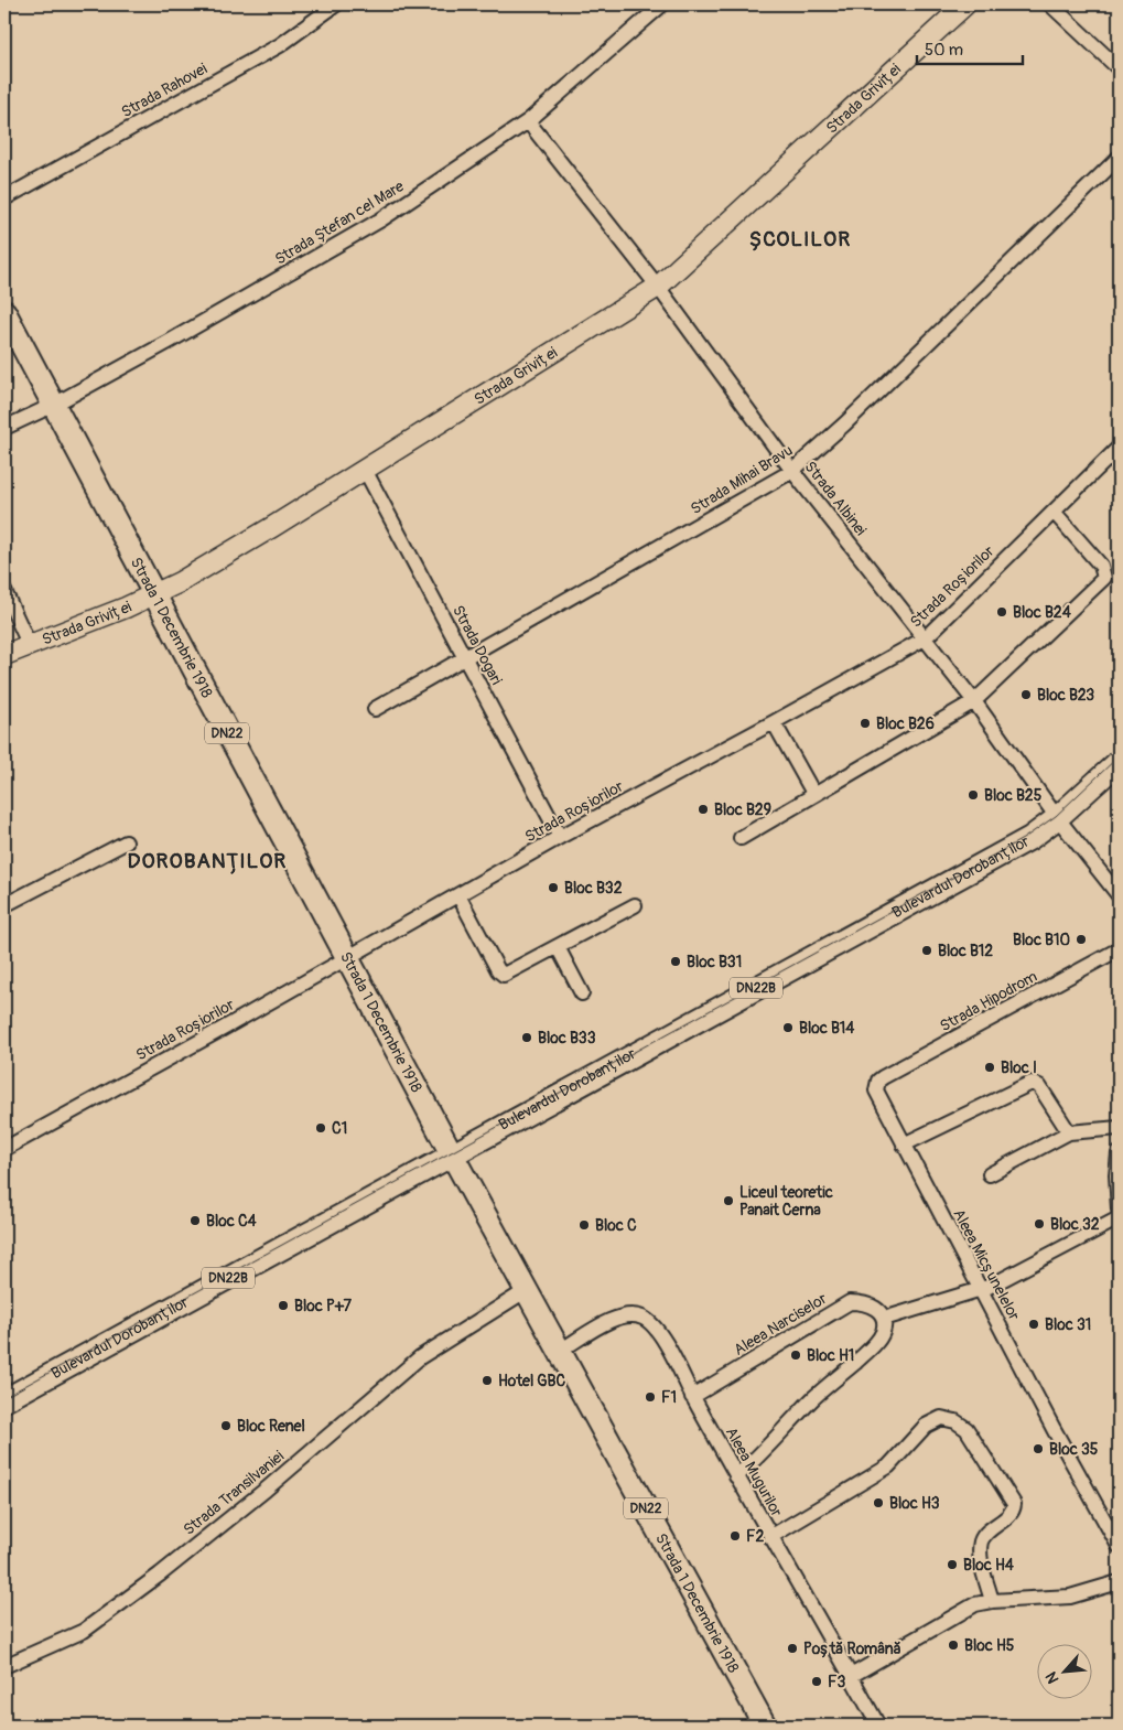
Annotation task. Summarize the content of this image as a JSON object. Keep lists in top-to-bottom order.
{
  "streets": {
    "main road": [
      "Strada Griviței",
      "Strada 1 Decembrie 1918",
      "DN22",
      "Bulevardul Dorobanților",
      "DN22B"
    ],
    "street": [
      "Strada Rahovei",
      "Strada Ștefan cel Mare",
      "Strada Mihai Bravu",
      "Strada Albinei",
      "Strada Roșiorilor",
      "Strada Dogari",
      "Strada Hipodrom",
      "Aleea Micșunelelor",
      "Aleea Narciselor",
      "Aleea Mugurilor",
      "Strada Transilvaniei"
    ]
  },
  "crossings": [
    ["Strada Griviței", "Strada Albinei"],
    ["Strada Griviței", "Strada 1 Decembrie 1918"],
    ["Strada Griviței", "Strada Dogari"],
    ["Strada Ștefan cel Mare", "Strada Albinei"],
    ["Strada Ștefan cel Mare", "Strada 1 Decembrie 1918"],
    ["Strada Mihai Bravu", "Strada Albinei"],
    ["Strada Mihai Bravu", "Strada Dogari"],
    ["Strada Albinei", "Strada Roșiorilor"],
    ["Strada Albinei", "Bulevardul Dorobanților"],
    ["Strada Roșiorilor", "Strada 1 Decembrie 1918"],
    ["Strada Roșiorilor", "Strada Dogari"],
    ["Strada 1 Decembrie 1918", "Bulevardul Dorobanților"],
    ["Strada 1 Decembrie 1918", "Aleea Mugurilor"],
    ["Strada 1 Decembrie 1918", "Strada Transilvaniei"],
    ["Strada Hipodrom", "Aleea Micșunelelor"],
    ["Aleea Narciselor", "Aleea Mugurilor"]
  ],
  "districts": ["ȘCOLILOR", "DOROBANȚILOR"],
  "places": [
    "Bloc B24",
    "Bloc B23",
    "Bloc B26",
    "Bloc B25",
    "Bloc B29",
    "Bloc B32",
    "Bloc B10",
    "Bloc B12",
    "Bloc B31",
    "Bloc B14",
    "Bloc B33",
    "Bloc I",
    "C1",
    "Liceul teoretic Panait Cerna",
    "Bloc C4",
    "Bloc 32",
    "Bloc C",
    "Bloc P+7",
    "Bloc 31",
    "Bloc H1",
    "Hotel GBC",
    "F1",
    "Bloc Renel",
    "Bloc 35",
    "Bloc H3",
    "F2",
    "Bloc H4",
    "Bloc H5",
    "Poștă Română",
    "F3"
  ],
  "scale_bar": "50 m",
  "north": "bottom left"
}
